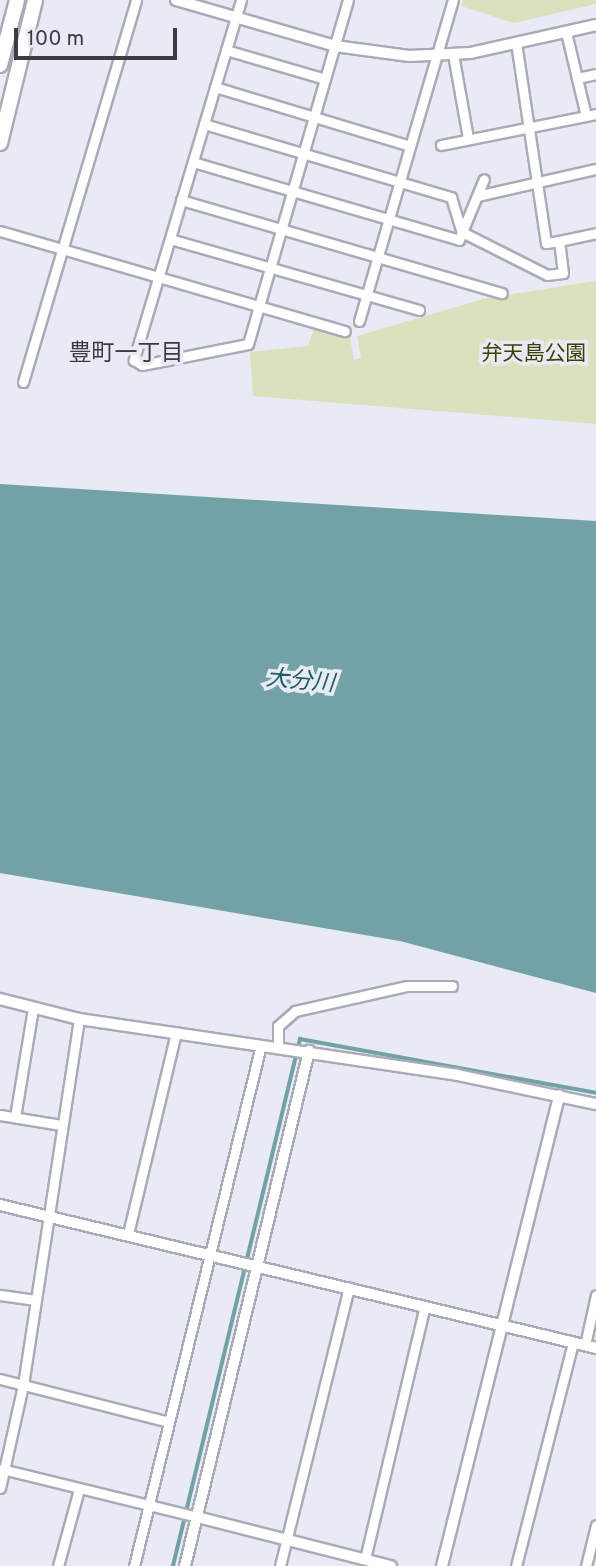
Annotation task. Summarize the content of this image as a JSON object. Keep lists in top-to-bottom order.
{
  "districts": ["豊町一丁目"],
  "water": ["大分川"],
  "parks": ["弁天島公園"],
  "scale_bar": "100 m"
}
